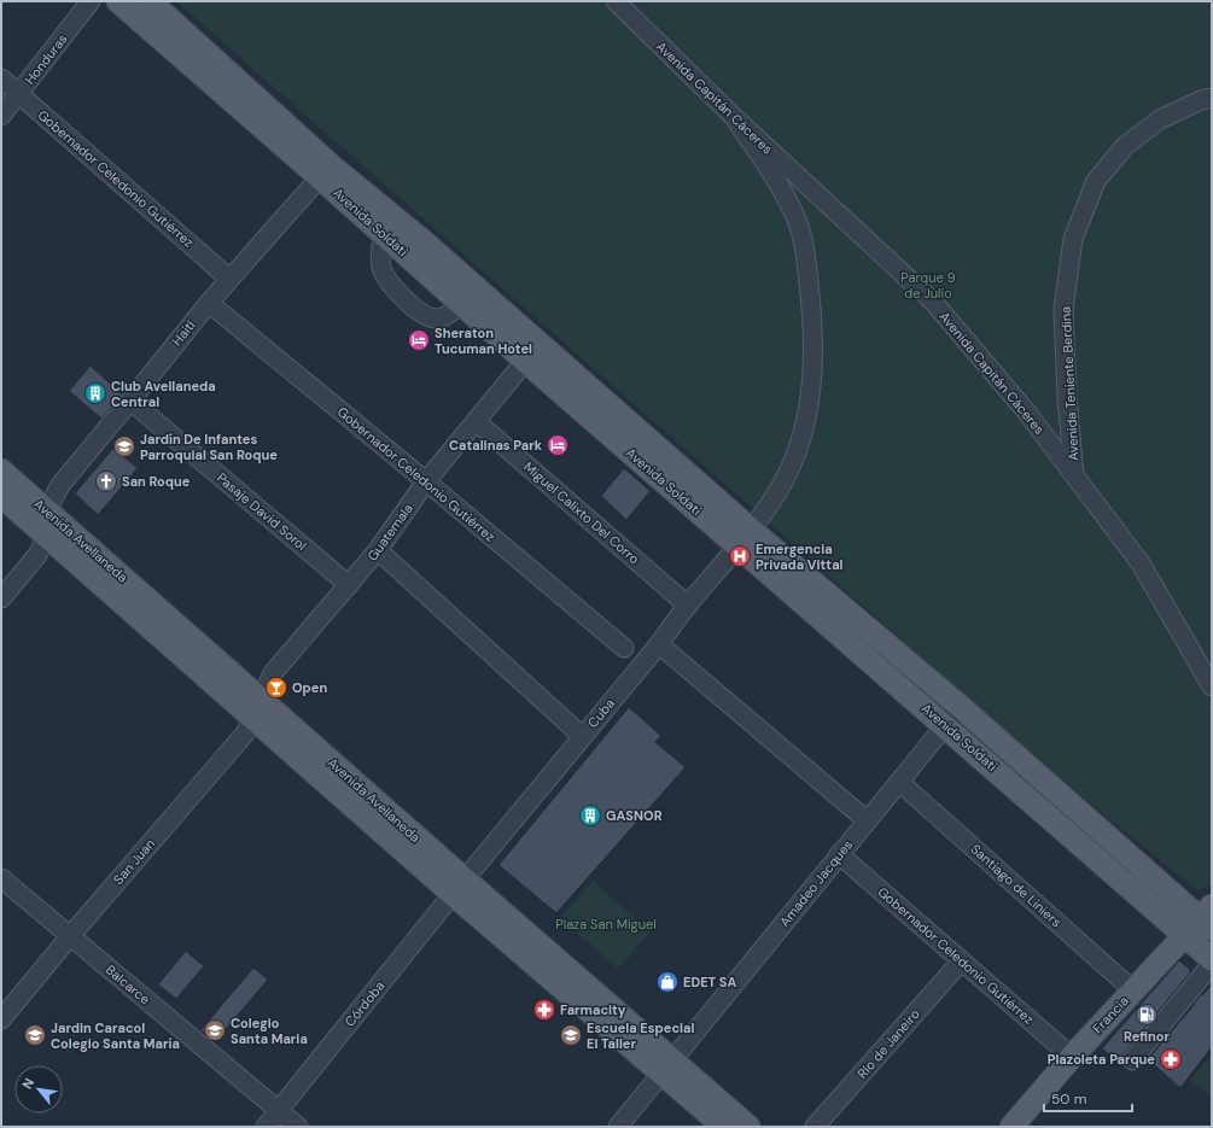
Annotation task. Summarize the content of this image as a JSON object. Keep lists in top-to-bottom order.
{
  "streets": {
    "main road": ["Avenida Soldati", "Avenida Avellaneda", "Francia"],
    "street": [
      "Honduras",
      "Avenida Capitán Cáceres",
      "Gobernador Celedonio Gutiérrez",
      "Haití",
      "Avenida Teniente Berdina",
      "Pasaje David Sorol",
      "Miguel Calixto Del Corro",
      "Guatemala",
      "Cuba",
      "San Juan",
      "Amadeo Jacques",
      "Santiago de Liniers",
      "Balcarce",
      "Córdoba",
      "Río de Janeiro"
    ]
  },
  "crossings": [
    ["Honduras", "Gobernador Celedonio Gutiérrez"],
    ["Avenida Capitán Cáceres", "Avenida Teniente Berdina"],
    ["Avenida Capitán Cáceres", "Cuba"],
    ["Gobernador Celedonio Gutiérrez", "Haití"],
    ["Gobernador Celedonio Gutiérrez", "Guatemala"],
    ["Gobernador Celedonio Gutiérrez", "Amadeo Jacques"],
    ["Gobernador Celedonio Gutiérrez", "Francia"],
    ["Gobernador Celedonio Gutiérrez", "Río de Janeiro"],
    ["Avenida Soldati", "Haití"],
    ["Avenida Soldati", "Guatemala"],
    ["Avenida Soldati", "Cuba"],
    ["Avenida Soldati", "Amadeo Jacques"],
    ["Avenida Soldati", "Francia"],
    ["Haití", "Pasaje David Sorol"],
    ["Haití", "Avenida Avellaneda"],
    ["Pasaje David Sorol", "Guatemala"],
    ["Miguel Calixto Del Corro", "Guatemala"],
    ["Miguel Calixto Del Corro", "Cuba"],
    ["Guatemala", "Avenida Avellaneda"],
    ["Guatemala", "San Juan"],
    ["Avenida Avellaneda", "Cuba"],
    ["Avenida Avellaneda", "San Juan"],
    ["Avenida Avellaneda", "Amadeo Jacques"],
    ["Avenida Avellaneda", "Córdoba"],
    ["Cuba", "Córdoba"],
    ["San Juan", "Balcarce"],
    ["Amadeo Jacques", "Santiago de Liniers"],
    ["Santiago de Liniers", "Francia"],
    ["Balcarce", "Córdoba"]
  ],
  "parks": ["Parque 9 de Julio", "Plaza San Miguel"],
  "places": {
    "hotel": ["Sheraton Tucuman Hotel", "Catalinas Park"],
    "building": ["Club Avellaneda Central", "GASNOR"],
    "school or university": [
      "Jardín De Infantes Parroquial San Roque",
      "Colegio Santa Maria",
      "Jardin Caracol Colegio Santa María",
      "Escuela Especial El Taller"
    ],
    "church": ["San Roque"],
    "hospital": ["Emergencia Privada Vittal"],
    "bar": ["Open"],
    "shop": ["EDET SA"],
    "pharmacy": ["Farmacity", "Plazoleta Parque"],
    "fuel station": ["Refinor"]
  },
  "scale_bar": "50 m",
  "north": "top left"
}
